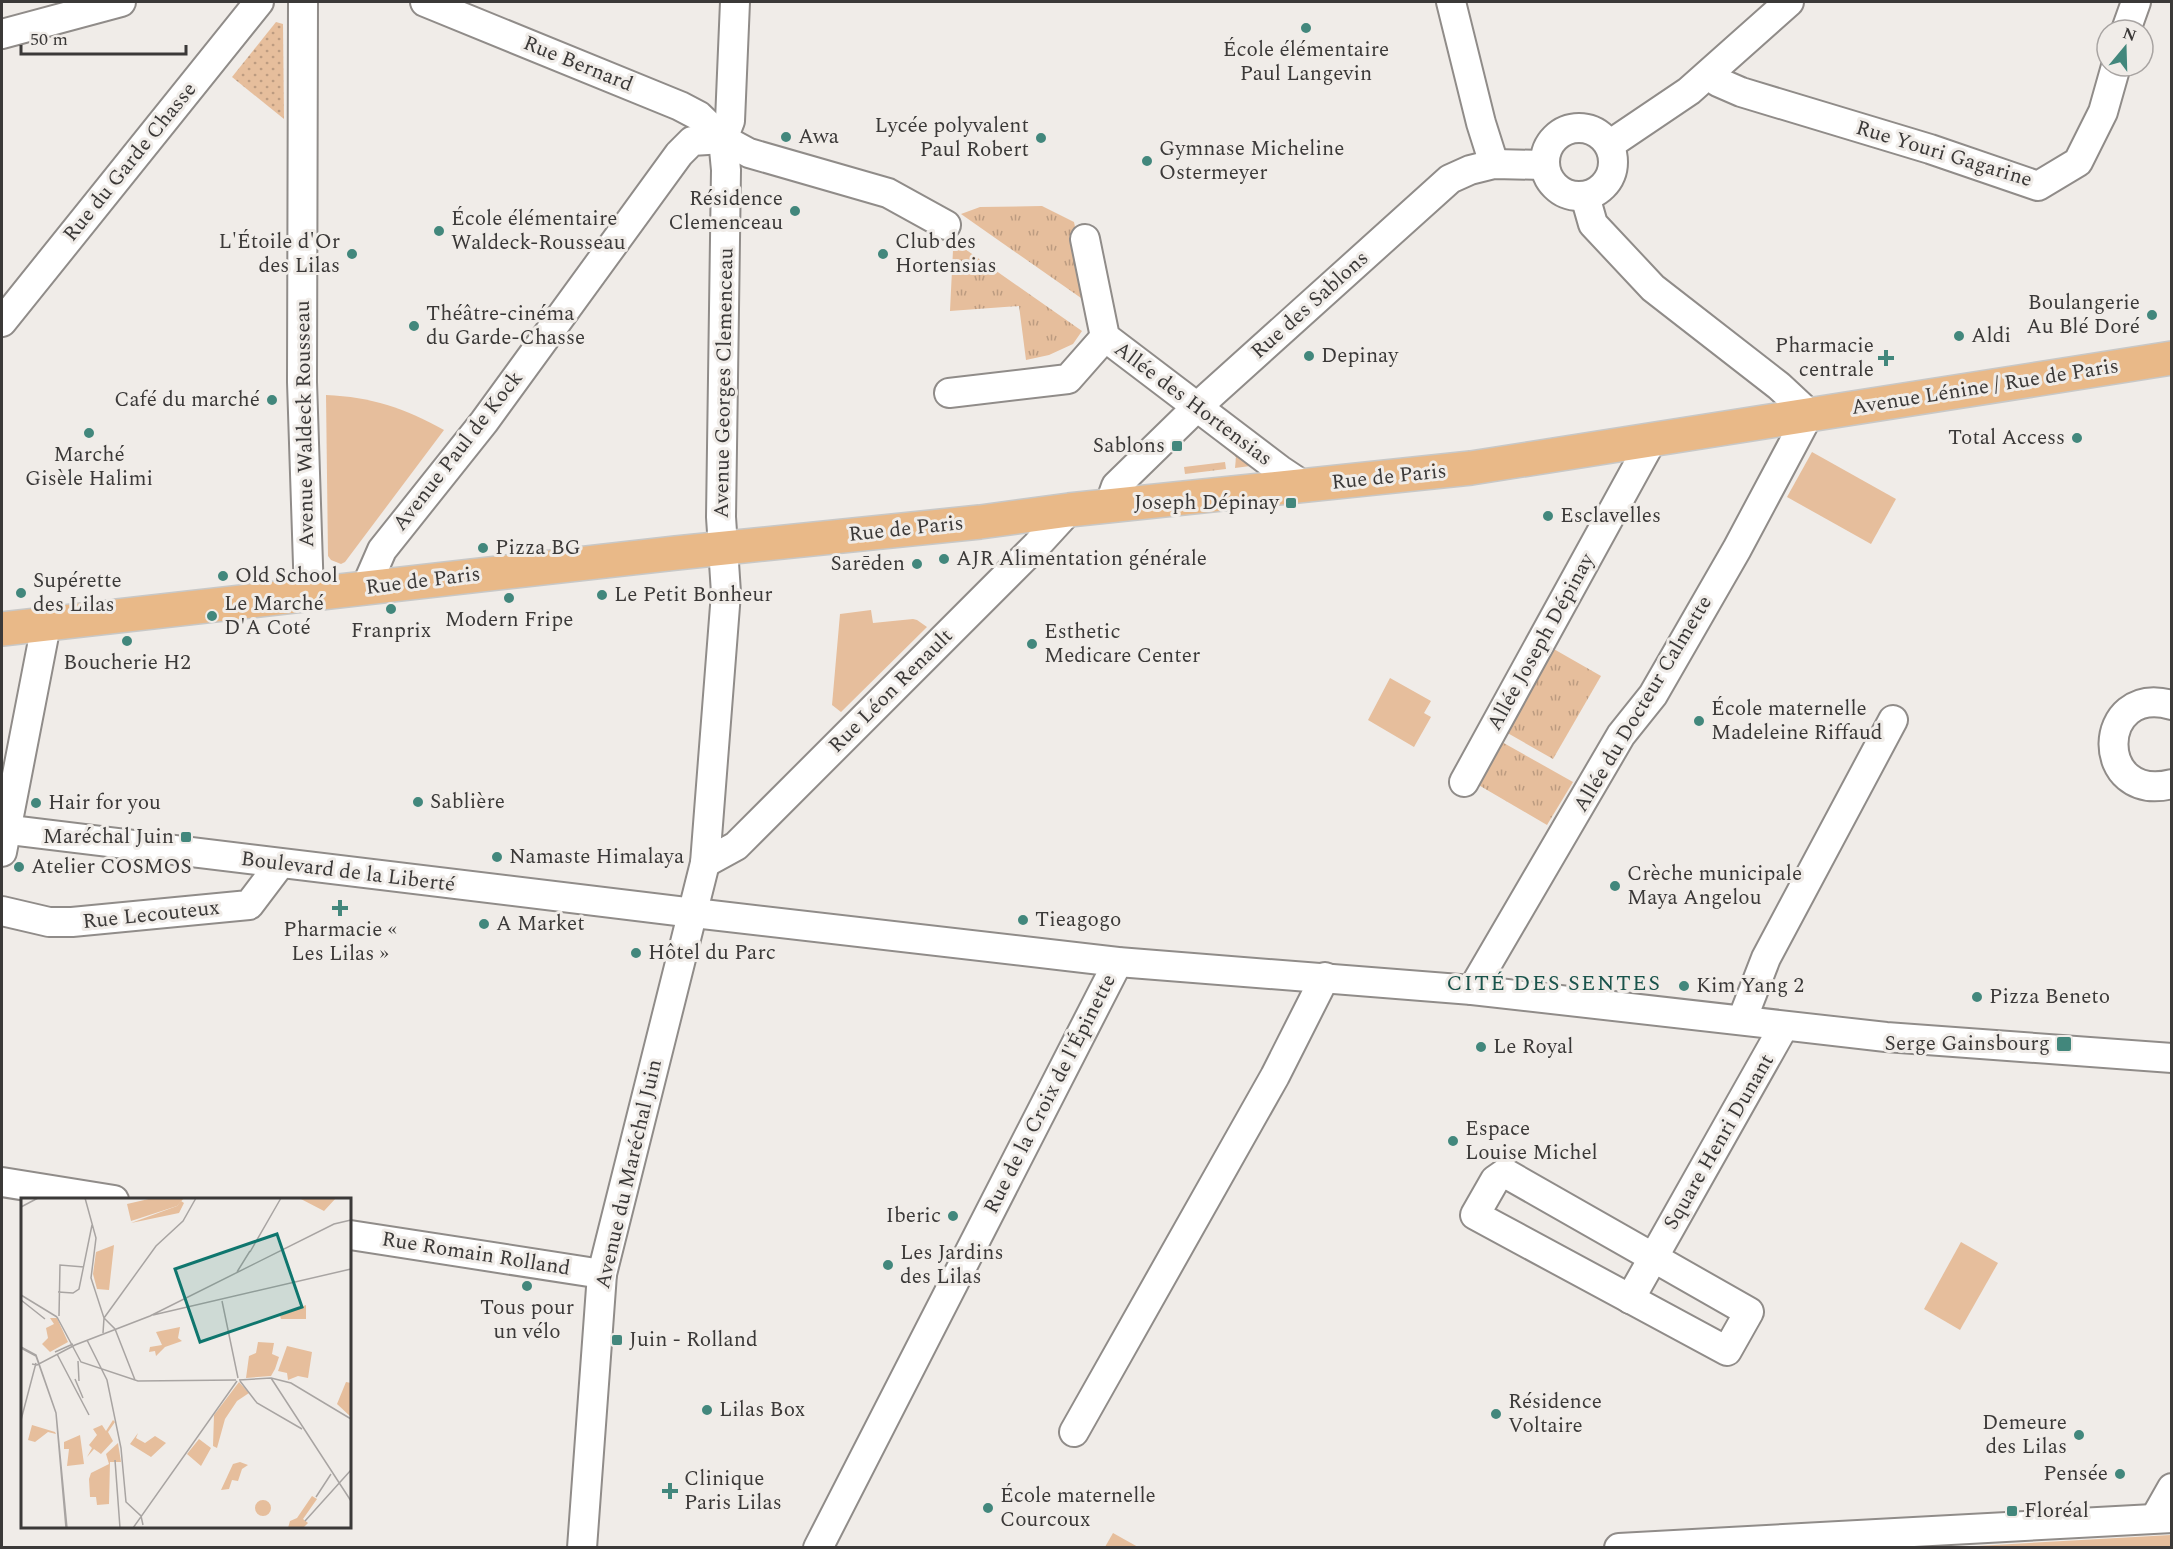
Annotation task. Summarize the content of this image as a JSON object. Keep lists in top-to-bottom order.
{
  "streets": {
    "main road": ["Avenue Lénine / Rue de Paris", "Rue de Paris"],
    "street": [
      "Rue Bernard",
      "Rue Youri Gagarine",
      "Rue du Garde Chasse",
      "Rue des Sablons",
      "Avenue Georges Clemenceau",
      "Allée des Hortensias",
      "Avenue Waldeck Rousseau",
      "Avenue Paul de Kock",
      "Allée Joseph Dépinay",
      "Rue Léon Renault",
      "Allée du Docteur Calmette",
      "Boulevard de la Liberté",
      "Rue Lecouteux",
      "Rue de la Croix de l'Épinette",
      "Square Henri Dunant",
      "Avenue du Maréchal Juin",
      "Rue Romain Rolland"
    ]
  },
  "crossings": [
    ["Rue Bernard", "Avenue Georges Clemenceau"],
    ["Rue Bernard", "Avenue Paul de Kock"],
    ["Rue des Sablons", "Allée des Hortensias"],
    ["Rue des Sablons", "Rue de Paris"],
    ["Avenue Georges Clemenceau", "Avenue Paul de Kock"],
    ["Avenue Georges Clemenceau", "Rue de Paris"],
    ["Avenue Georges Clemenceau", "Rue Léon Renault"],
    ["Avenue Georges Clemenceau", "Avenue du Maréchal Juin"],
    ["Avenue Lénine / Rue de Paris", "Rue de Paris"],
    ["Avenue Lénine / Rue de Paris", "Allée du Docteur Calmette"],
    ["Allée des Hortensias", "Rue de Paris"],
    ["Avenue Waldeck Rousseau", "Rue de Paris"],
    ["Avenue Paul de Kock", "Rue de Paris"],
    ["Rue de Paris", "Allée Joseph Dépinay"],
    ["Rue de Paris", "Rue Léon Renault"],
    ["Rue de Paris", "Allée du Docteur Calmette"],
    ["Rue Léon Renault", "Avenue du Maréchal Juin"],
    ["Allée du Docteur Calmette", "Boulevard de la Liberté"],
    ["Boulevard de la Liberté", "Rue Lecouteux"],
    ["Boulevard de la Liberté", "Rue de la Croix de l'Épinette"],
    ["Boulevard de la Liberté", "Square Henri Dunant"],
    ["Boulevard de la Liberté", "Avenue du Maréchal Juin"],
    ["Avenue du Maréchal Juin", "Rue Romain Rolland"]
  ],
  "districts": ["CITÉ DES SENTES"],
  "places": {
    "other": [
      "École élémentaire Paul Langevin",
      "Awa",
      "Lycée polyvalent Paul Robert",
      "Gymnase Micheline Ostermeyer",
      "Résidence Clemenceau",
      "École élémentaire Waldeck-Rousseau",
      "L'Étoile d'Or des Lilas",
      "Club des Hortensias",
      "Boulangerie Au Blé Doré",
      "Théâtre-cinéma du Garde-Chasse",
      "Aldi",
      "Depinay",
      "Café du marché",
      "Marché Gisèle Halimi",
      "Total Access",
      "Esclavelles",
      "Pizza BG",
      "AJR Alimentation générale",
      "Sarēden",
      "Old School",
      "Supérette des Lilas",
      "Le Petit Bonheur",
      "Modern Fripe",
      "Franprix",
      "Le Marché D'A Coté",
      "Boucherie H2",
      "Esthetic Medicare Center",
      "École maternelle Madeleine Riffaud",
      "Sablière",
      "Hair for you",
      "Namaste Himalaya",
      "Atelier COSMOS",
      "Crèche municipale Maya Angelou",
      "Tieagogo",
      "A Market",
      "Hôtel du Parc",
      "Kim Yang 2",
      "Pizza Beneto",
      "Le Royal",
      "Espace Louise Michel",
      "Iberic",
      "Les Jardins des Lilas",
      "Tous pour un vélo",
      "Lilas Box",
      "Résidence Voltaire",
      "Demeure des Lilas",
      "Pensée",
      "École maternelle Courcoux"
    ],
    "health": ["Pharmacie centrale", "Pharmacie « Les Lilas »", "Clinique Paris Lilas"],
    "transit": [
      "Sablons",
      "Joseph Dépinay",
      "Maréchal Juin",
      "Serge Gainsbourg",
      "Juin - Rolland",
      "Floréal"
    ]
  },
  "scale_bar": "50 m",
  "north": "top"
}
